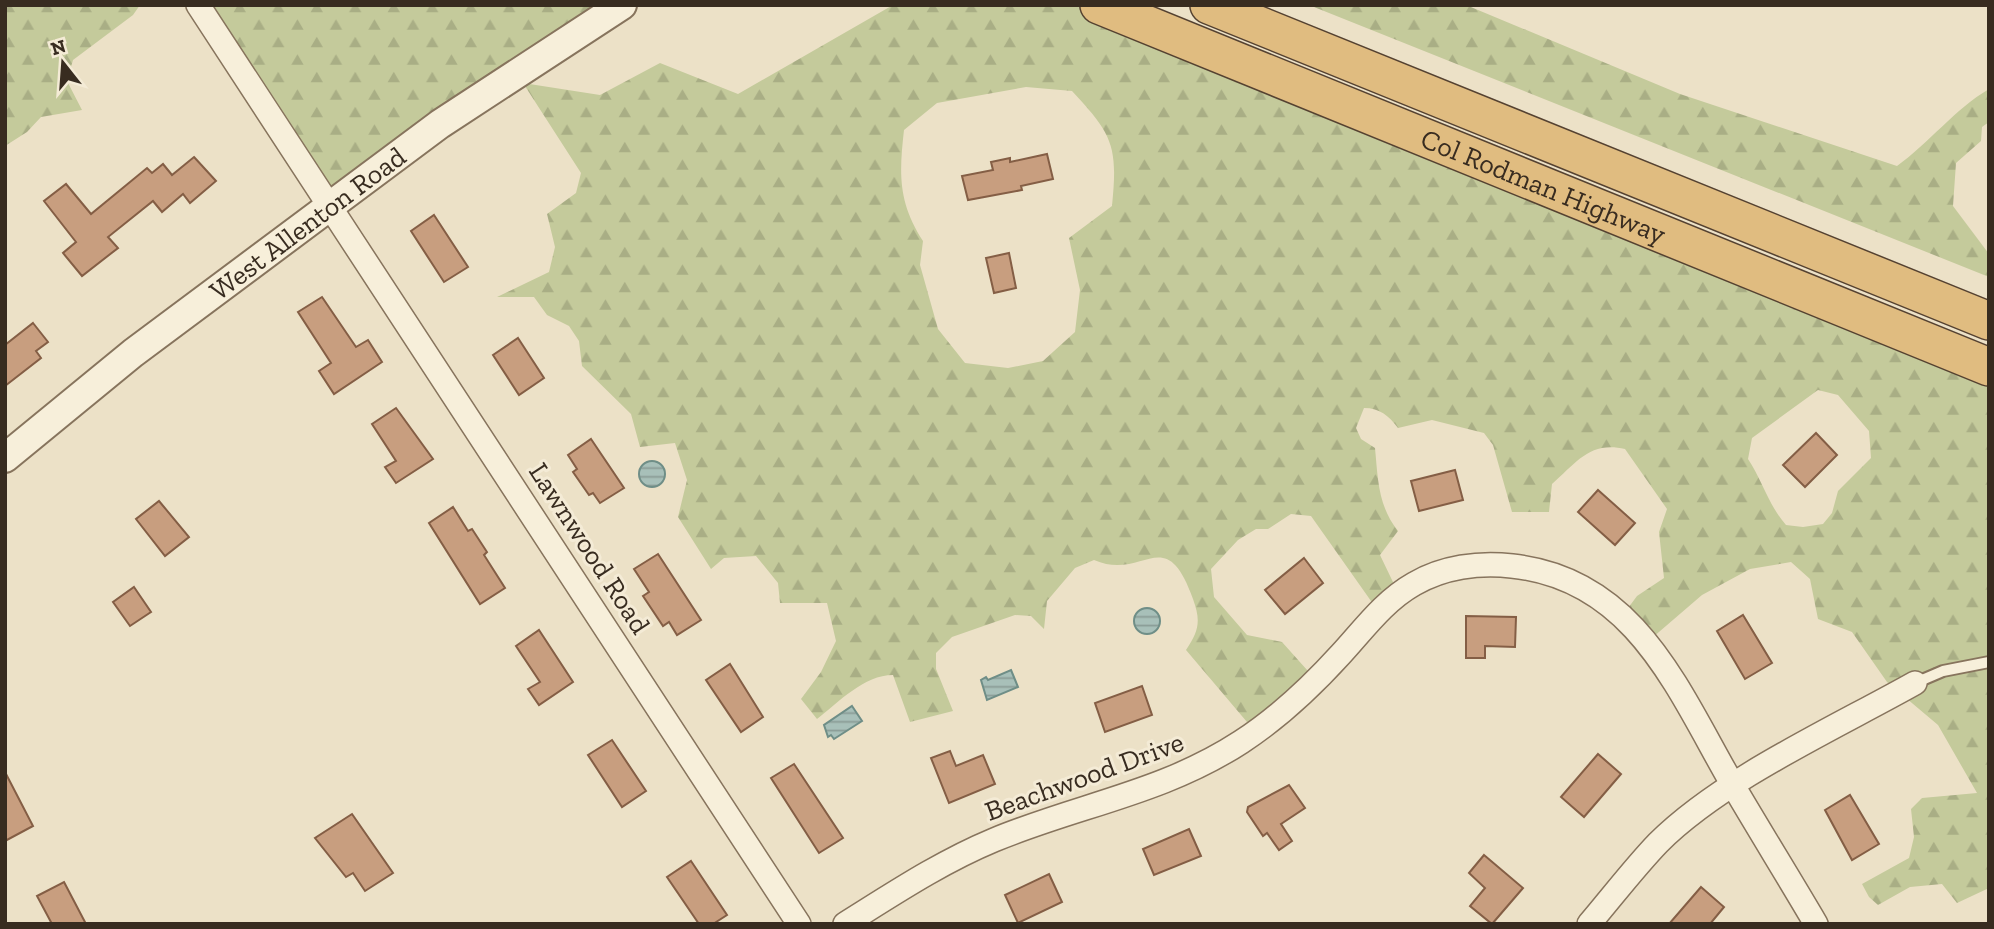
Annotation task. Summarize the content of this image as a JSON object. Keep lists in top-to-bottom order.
{
  "streets": {
    "highway": ["Col Rodman Highway"],
    "street": ["West Allenton Road", "Lawnwood Road", "Beachwood Drive"]
  },
  "crossings": [
    ["West Allenton Road", "Lawnwood Road"]
  ],
  "north": "top"
}
